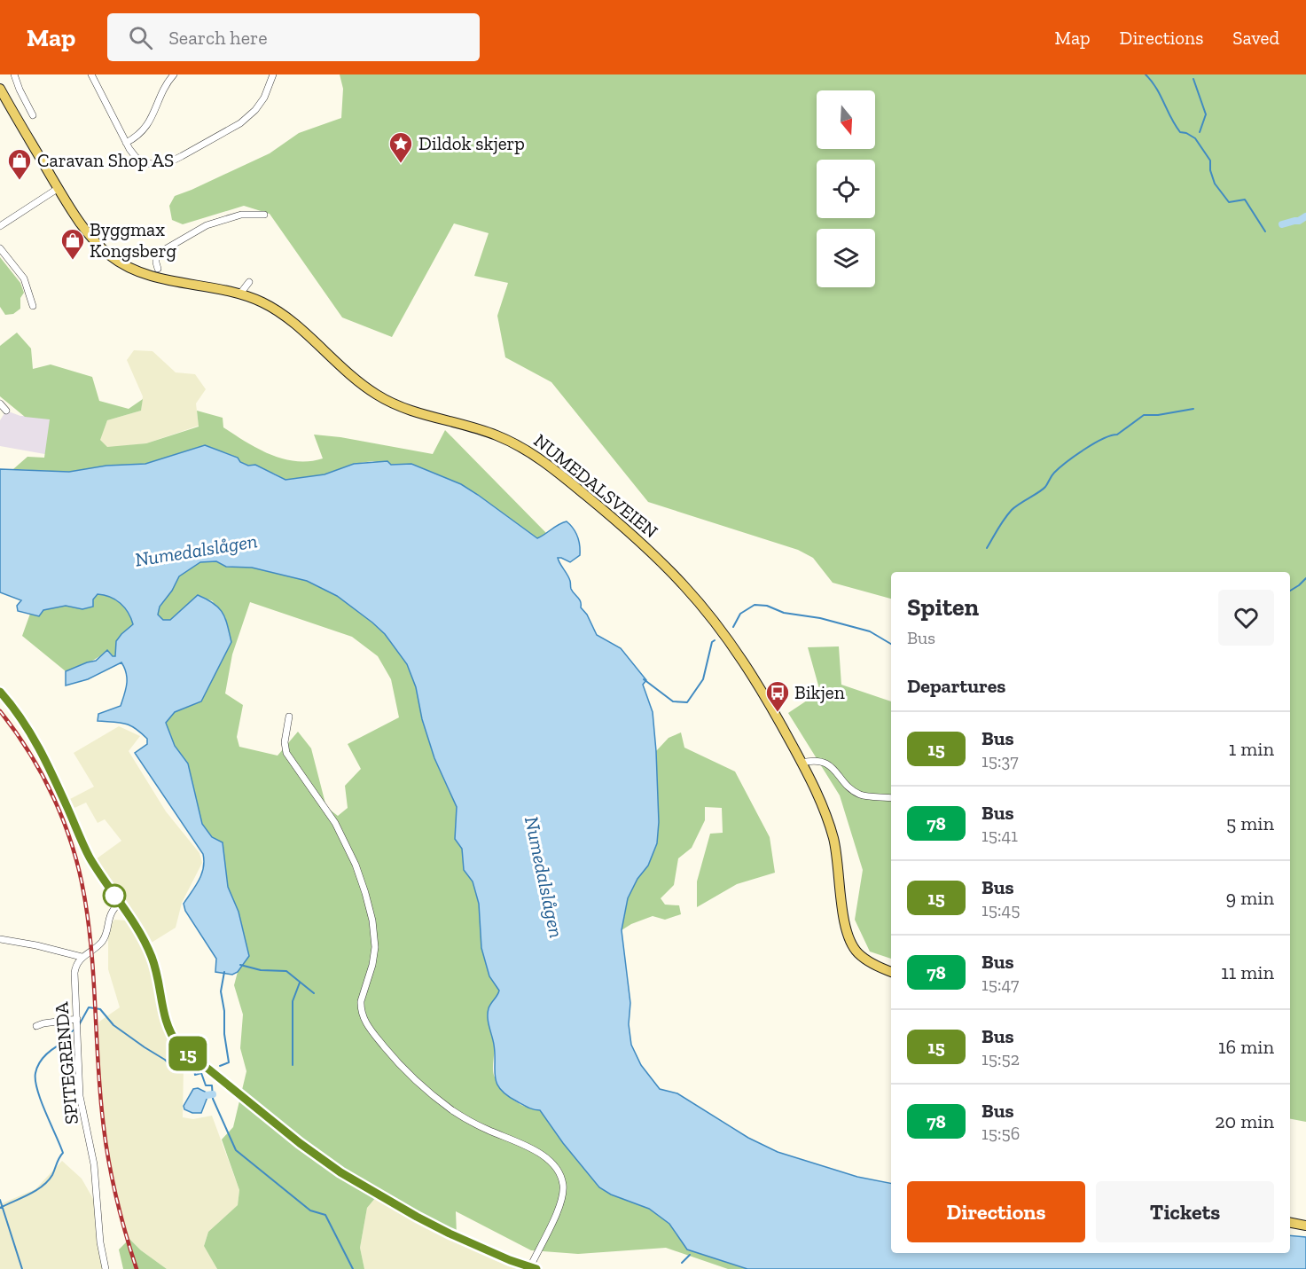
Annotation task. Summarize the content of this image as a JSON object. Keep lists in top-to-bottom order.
{
  "streets": {
    "main road": ["NUMEDALSVEIEN"],
    "street": ["SPITEGRENDA"]
  },
  "water": ["Numedalslågen"],
  "places": {
    "place": ["Dildok skjerp"],
    "shop": ["Caravan Shop AS", "Byggmax Kongsberg"],
    "bus stop": ["Bikjen"]
  },
  "lines": ["bus line 15"],
  "north": "bottom",
  "page": {
    "header": "Map",
    "search": "Search here",
    "nav": ["Map", "Directions", "Saved"],
    "on_map": "15",
    "heading": [
      ["Spiten", "Bus"],
      "Departures"
    ],
    "list": [
      {
        "mark": "15",
        "name": "Bus",
        "note": "15:37",
        "value": "1 min"
      },
      {
        "mark": "78",
        "name": "Bus",
        "note": "15:41",
        "value": "5 min"
      },
      {
        "mark": "15",
        "name": "Bus",
        "note": "15:45",
        "value": "9 min"
      },
      {
        "mark": "78",
        "name": "Bus",
        "note": "15:47",
        "value": "11 min"
      },
      {
        "mark": "15",
        "name": "Bus",
        "note": "15:52",
        "value": "16 min"
      },
      {
        "mark": "78",
        "name": "Bus",
        "note": "15:56",
        "value": "20 min"
      }
    ],
    "buttons": ["Directions", "Tickets"]
  }
}
